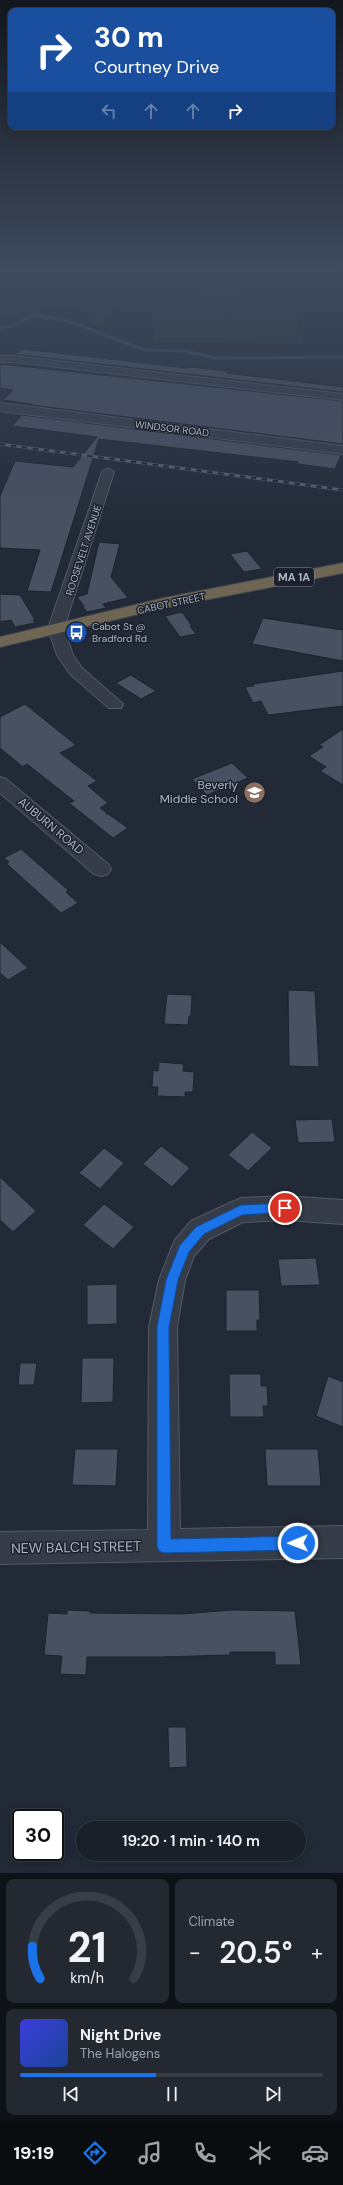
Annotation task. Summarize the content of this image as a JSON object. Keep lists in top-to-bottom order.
{
  "streets": {
    "highway": ["MA 1A", "CABOT STREET"],
    "street": [
      "WINDSOR ROAD",
      "ROOSEVELT AVENUE",
      "AUBURN ROAD",
      "NEW BALCH STREET"
    ]
  },
  "crossings": [
    ["ROOSEVELT AVENUE", "CABOT STREET"]
  ],
  "places": {
    "bus stop": ["Cabot St @ Bradford Rd"],
    "school or university": ["Beverly Middle School"]
  },
  "page": {
    "turn": ["30 m", "Courtney Drive"],
    "limit": "30",
    "trip": "19:20 · 1 min · 140 m",
    "tile": "Climate",
    "heat": ["−", "20.5°", "+"],
    "song": ["Night Drive", "The Halogens"],
    "tabs": "19:19",
    "gauge": ["21", "km/h"]
  }
}
